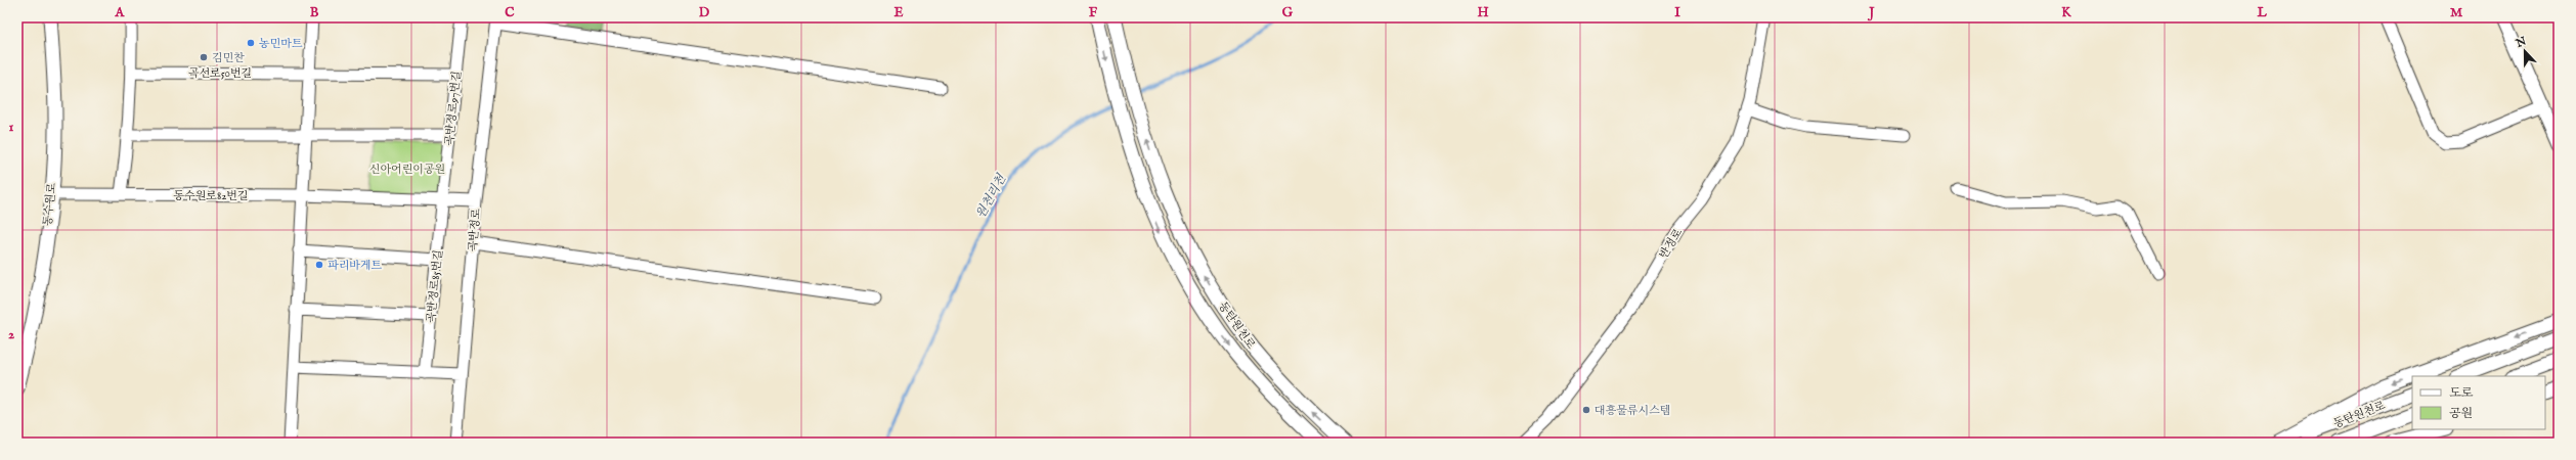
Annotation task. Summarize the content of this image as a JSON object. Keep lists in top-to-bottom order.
{
  "streets": {
    "main road": ["동수원로", "동탄원천로"],
    "street": [
      "곡선로50번길",
      "곡반정로97번길",
      "동수원로82번길",
      "곡반정로",
      "반정로",
      "곡반정로85번길"
    ]
  },
  "crossings": [
    ["곡선로50번길", "곡반정로97번길"],
    ["곡반정로97번길", "곡반정로85번길"],
    ["동수원로82번길", "동수원로"]
  ],
  "water": ["원천리천"],
  "parks": ["신아어린이공원"],
  "places": [
    "농민마트",
    "김민찬",
    "파리바게트",
    "대흥물류시스템"
  ],
  "legend": ["도로", "공원"],
  "north": "top",
  "grid": {
    "columns": [
      "A",
      "B",
      "C",
      "D",
      "E",
      "F",
      "G",
      "H",
      "I",
      "J",
      "K",
      "L",
      "M"
    ],
    "rows": ["1", "2"]
  }
}
